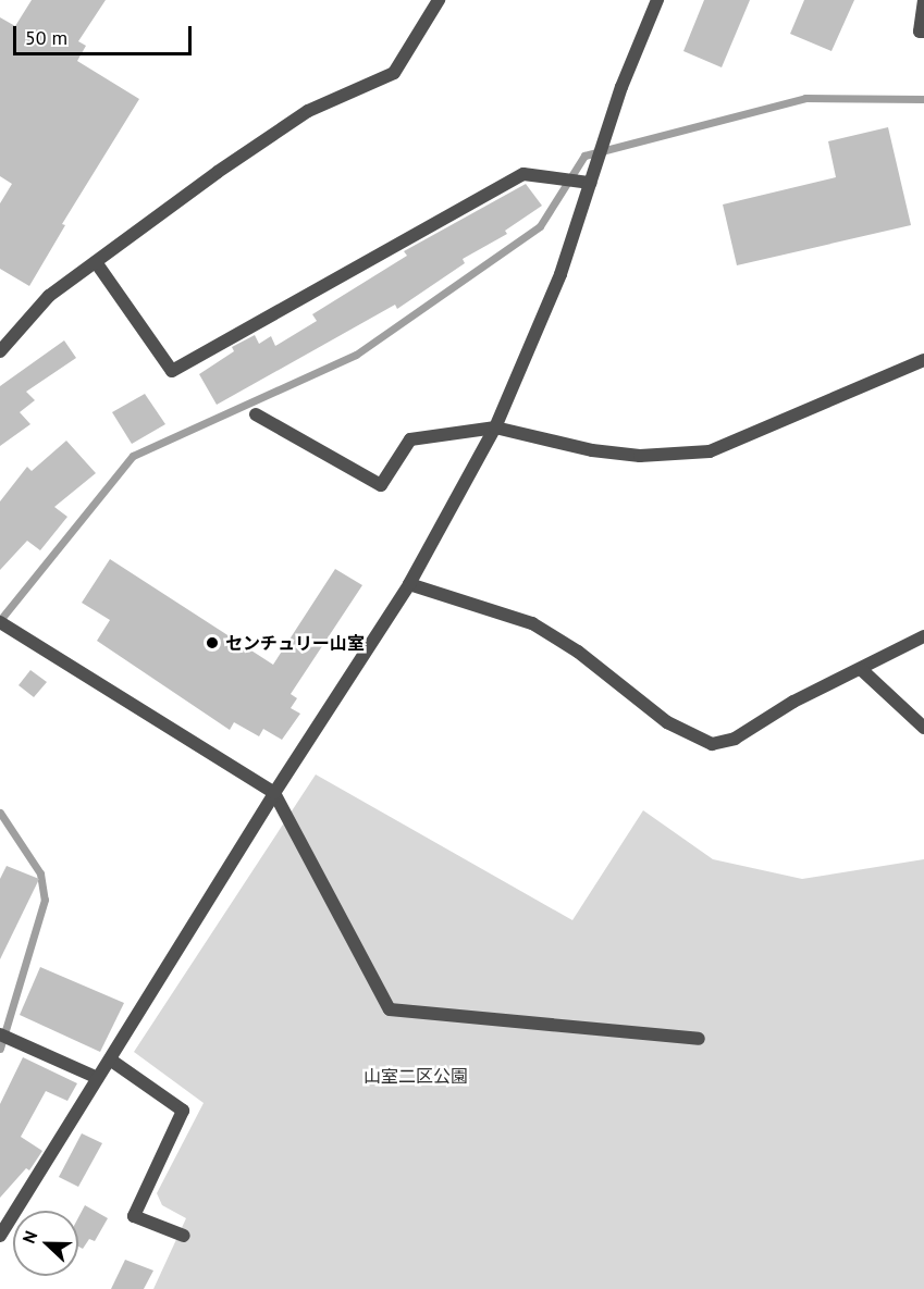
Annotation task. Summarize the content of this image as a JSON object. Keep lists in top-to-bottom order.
{
  "parks": ["山室二区公園"],
  "places": ["センチュリー山室"],
  "scale_bar": "50 m",
  "north": "left"
}
